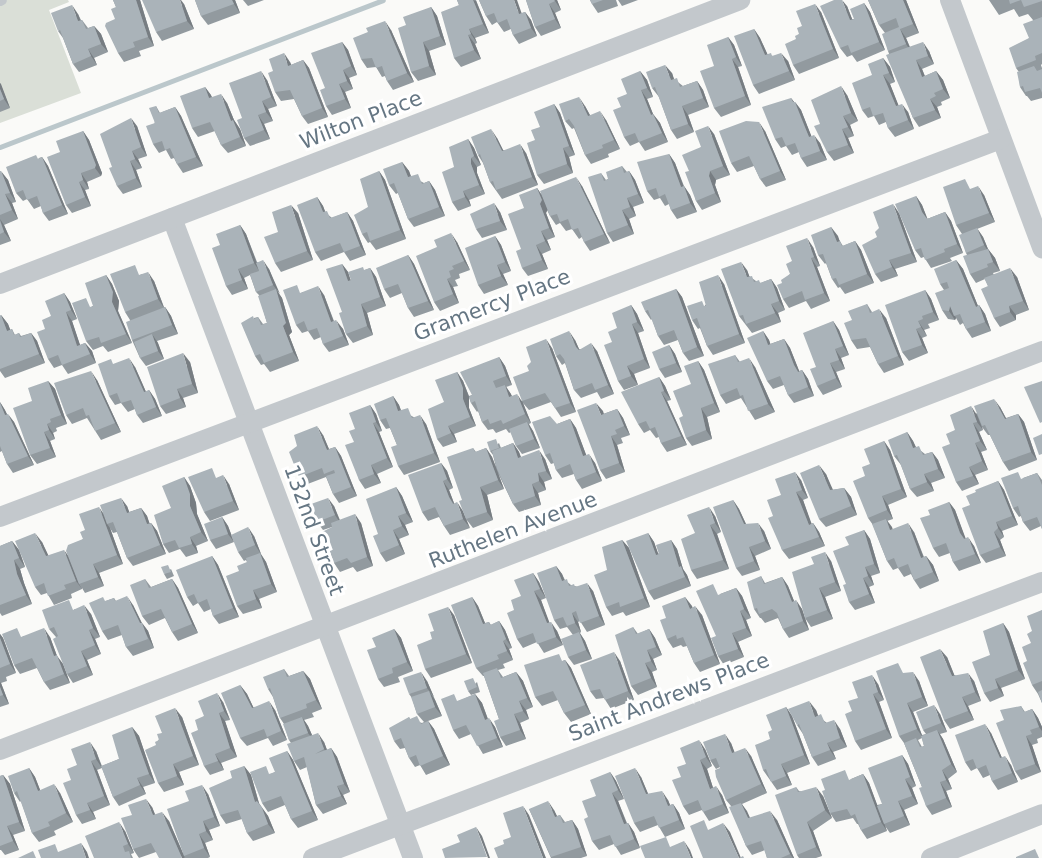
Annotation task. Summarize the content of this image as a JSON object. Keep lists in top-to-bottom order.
{
  "streets": {
    "street": [
      "Wilton Place",
      "Gramercy Place",
      "132nd Street",
      "Ruthelen Avenue",
      "Saint Andrews Place"
    ]
  },
  "crossings": [
    ["Wilton Place", "132nd Street"],
    ["Gramercy Place", "132nd Street"],
    ["132nd Street", "Ruthelen Avenue"],
    ["132nd Street", "Saint Andrews Place"]
  ]
}
